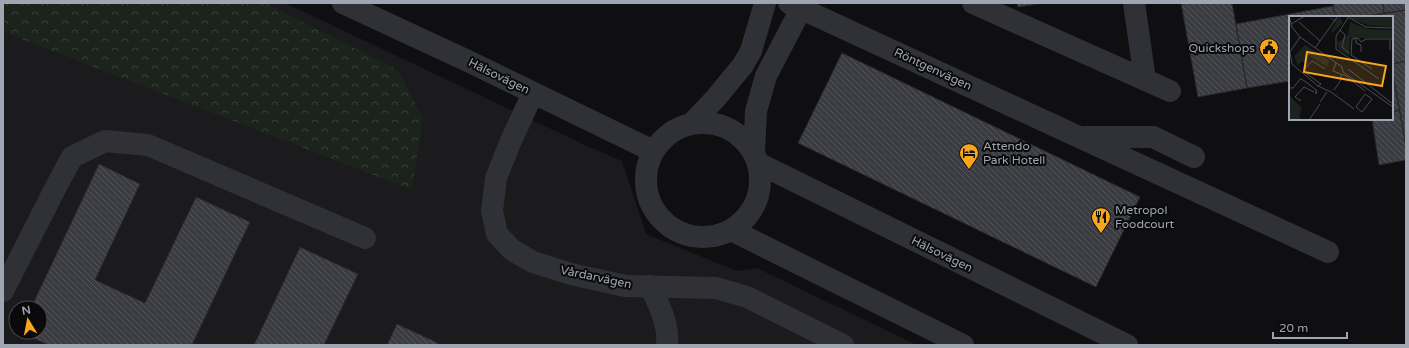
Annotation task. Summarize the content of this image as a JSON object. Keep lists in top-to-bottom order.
{
  "streets": {
    "street": ["Röntgenvägen", "Hälsovägen", "Vårdarvägen"]
  },
  "crossings": [
    ["Hälsovägen", "Vårdarvägen"]
  ],
  "places": {
    "public building": ["Quickshops"],
    "hotel": ["Attendo Park Hotell"],
    "restaurant": ["Metropol Foodcourt"]
  },
  "scale_bar": "20 m",
  "north": "top"
}
